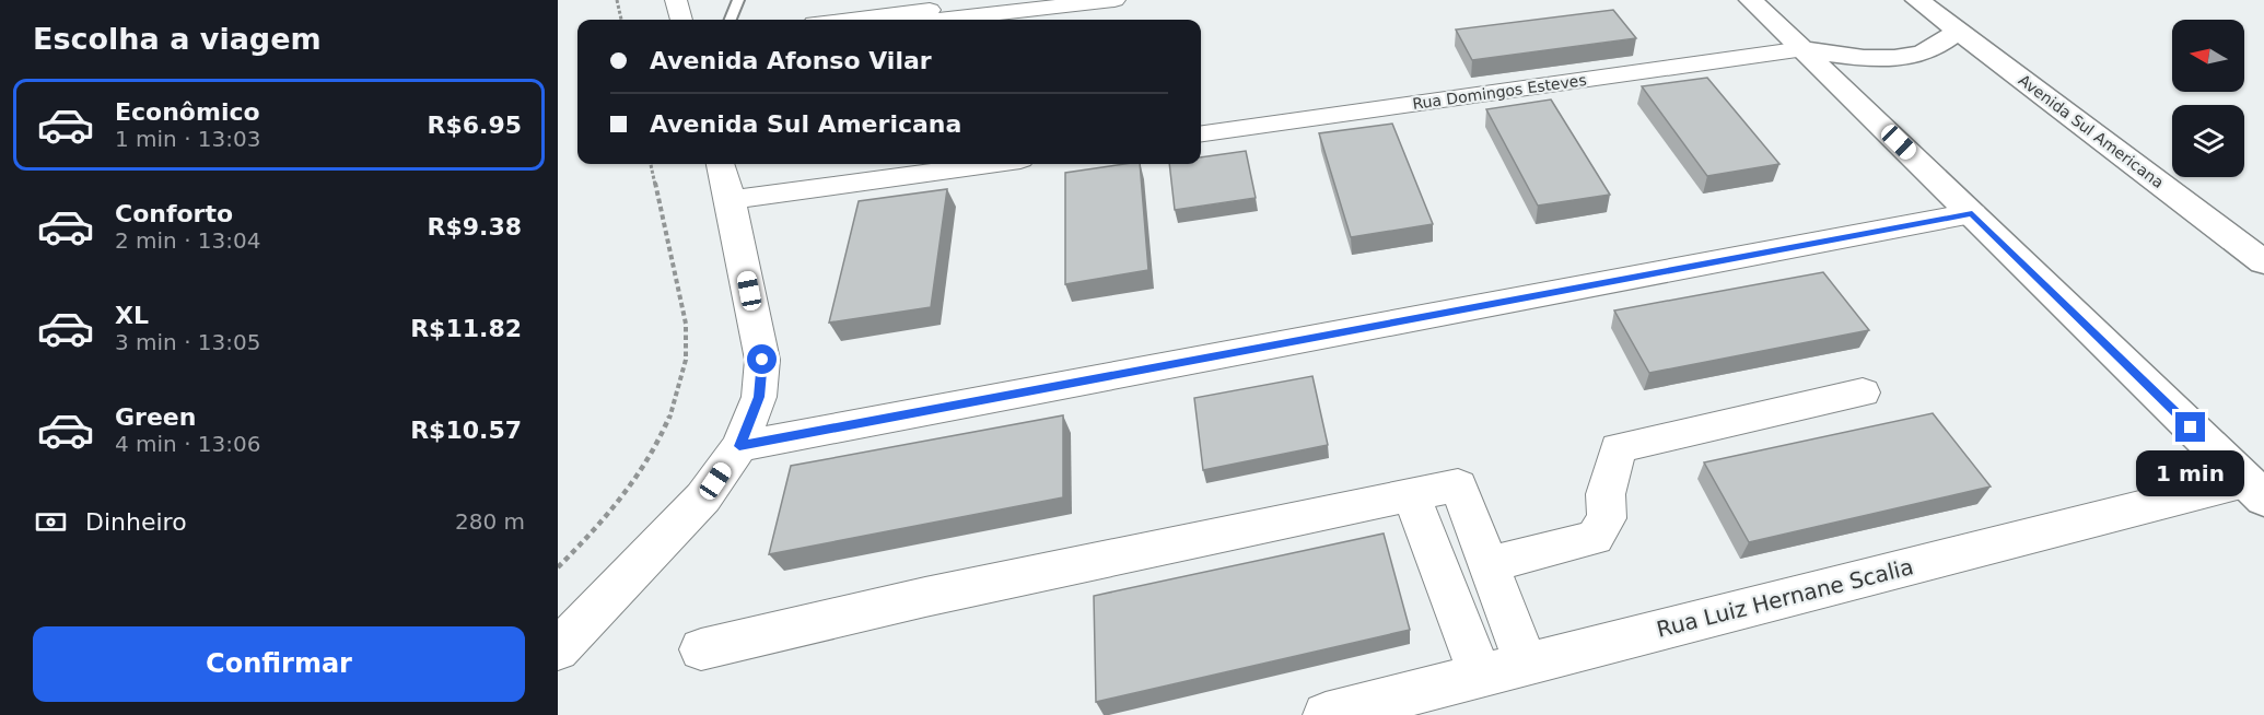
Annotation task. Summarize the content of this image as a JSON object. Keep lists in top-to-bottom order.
{
  "streets": {
    "street": ["Rua Domingos Esteves", "Avenida Sul Americana", "Rua Luiz Hernane Scalia"]
  },
  "north": "left",
  "page": {
    "heading": "Escolha a viagem",
    "banner": ["Avenida Afonso Vilar", "Avenida Sul Americana"],
    "list": [
      {
        "name": "Econômico",
        "note": "1 min · 13:03",
        "value": "R$6.95"
      },
      {
        "name": "Conforto",
        "note": "2 min · 13:04",
        "value": "R$9.38"
      },
      {
        "name": "XL",
        "note": "3 min · 13:05",
        "value": "R$11.82"
      },
      {
        "name": "Green",
        "note": "4 min · 13:06",
        "value": "R$10.57"
      }
    ],
    "bubble": "1 min",
    "pay": ["Dinheiro", "280 m"],
    "buttons": "Confirmar"
  }
}
